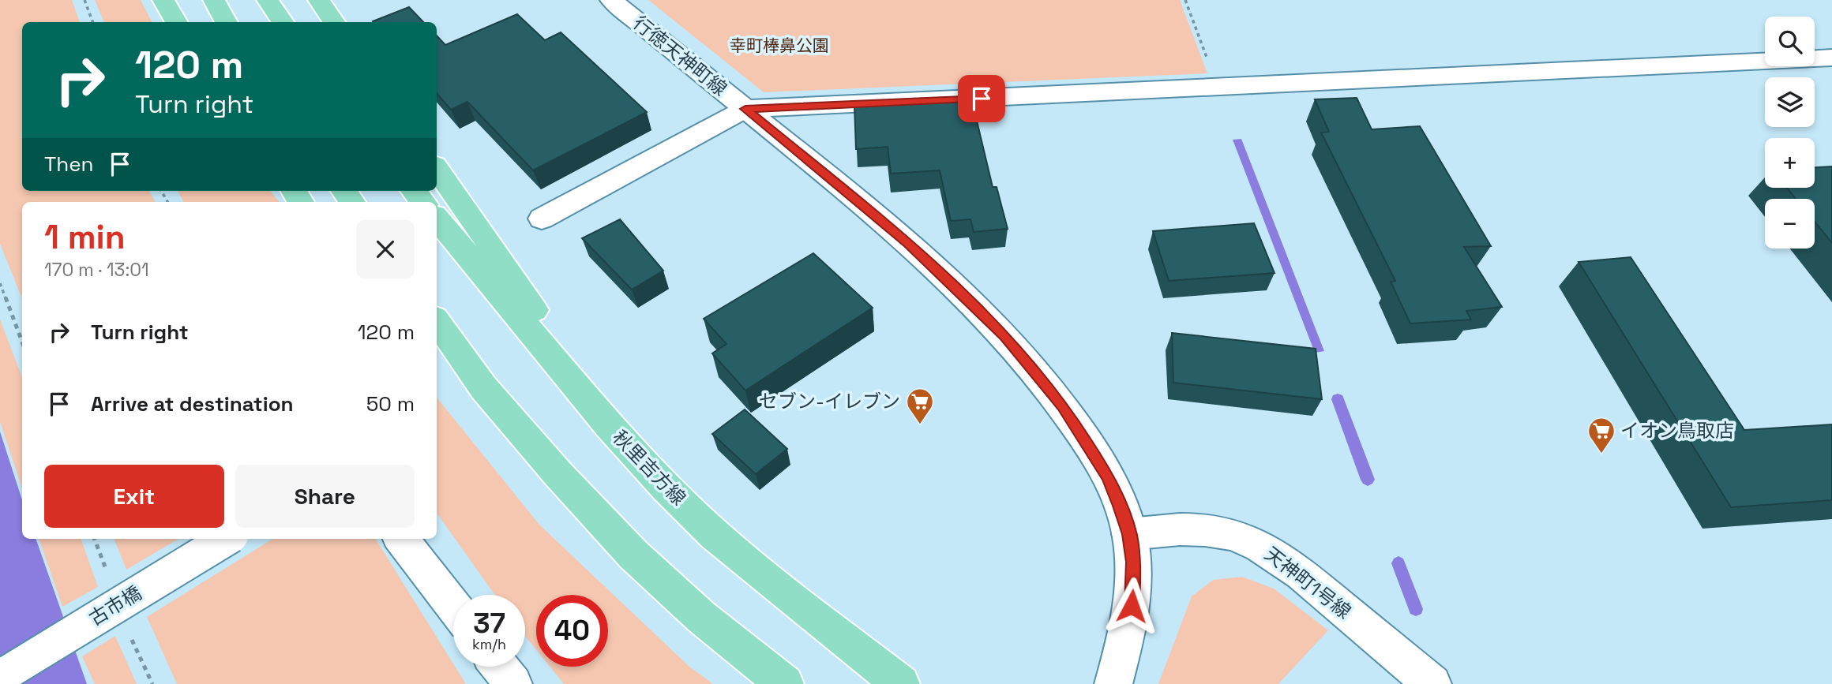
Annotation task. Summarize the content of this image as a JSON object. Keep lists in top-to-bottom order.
{
  "streets": {
    "main road": ["秋里吉方線"],
    "street": ["行徳天神町線", "天神町1号線", "古市橋"]
  },
  "crossings": [
    ["行徳天神町線", "天神町1号線"]
  ],
  "parks": ["幸町棒鼻公園"],
  "places": {
    "supermarket": ["セブン-イレブン", "イオン鳥取店"]
  },
  "page": {
    "map_buttons": ["+", "−"],
    "turn": ["120 m", "Turn right"],
    "then": "Then",
    "heading": ["1 min", "170 m · 13:01"],
    "list": [
      {
        "name": "Turn right",
        "value": "120 m"
      },
      {
        "name": "Arrive at destination",
        "value": "50 m"
      }
    ],
    "buttons": ["Exit", "Share"],
    "speed": "37 km/h",
    "limit": "40"
  }
}
